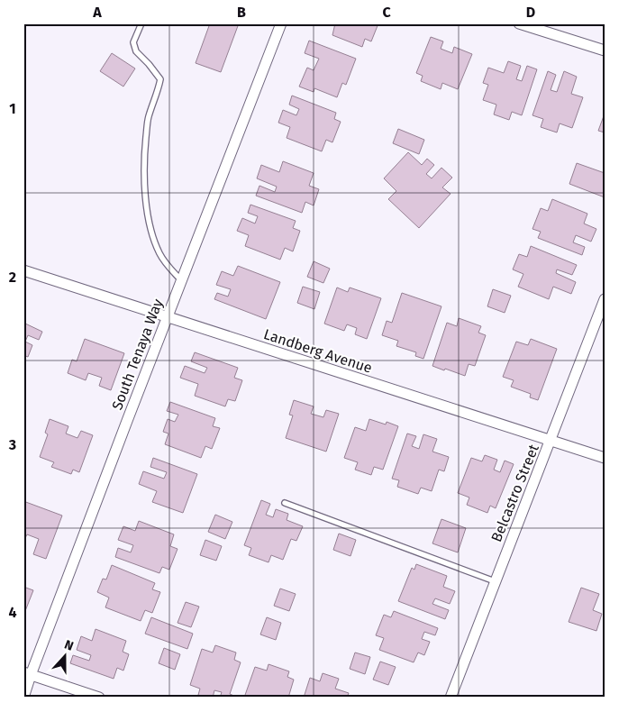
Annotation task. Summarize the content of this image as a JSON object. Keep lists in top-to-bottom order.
{
  "streets": {
    "street": ["Landberg Avenue", "South Tenaya Way", "Belcastro Street"]
  },
  "crossings": [
    ["Landberg Avenue", "South Tenaya Way"],
    ["Landberg Avenue", "Belcastro Street"]
  ],
  "north": "top",
  "grid": {
    "columns": [
      "A",
      "B",
      "C",
      "D"
    ],
    "rows": [
      "1",
      "2",
      "3",
      "4"
    ]
  }
}
